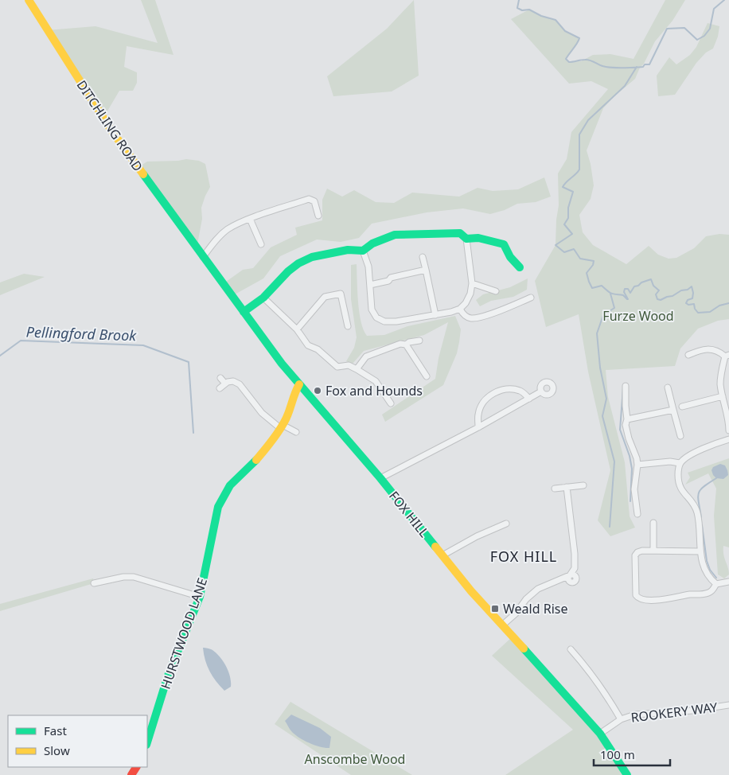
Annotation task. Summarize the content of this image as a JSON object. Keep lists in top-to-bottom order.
{
  "streets": {
    "main road": ["DITCHLING ROAD", "FOX HILL", "HURSTWOOD LANE"],
    "street": ["ROOKERY WAY"]
  },
  "crossings": [
    ["DITCHLING ROAD", "FOX HILL"],
    ["FOX HILL", "HURSTWOOD LANE"],
    ["FOX HILL", "ROOKERY WAY"]
  ],
  "districts": ["FOX HILL"],
  "water": ["Pellingford Brook"],
  "parks": ["Furze Wood", "Anscombe Wood"],
  "places": {
    "other": ["Fox and Hounds"],
    "transit": ["Weald Rise"]
  },
  "legend": ["Fast", "Slow"],
  "scale_bar": "100 m"
}
